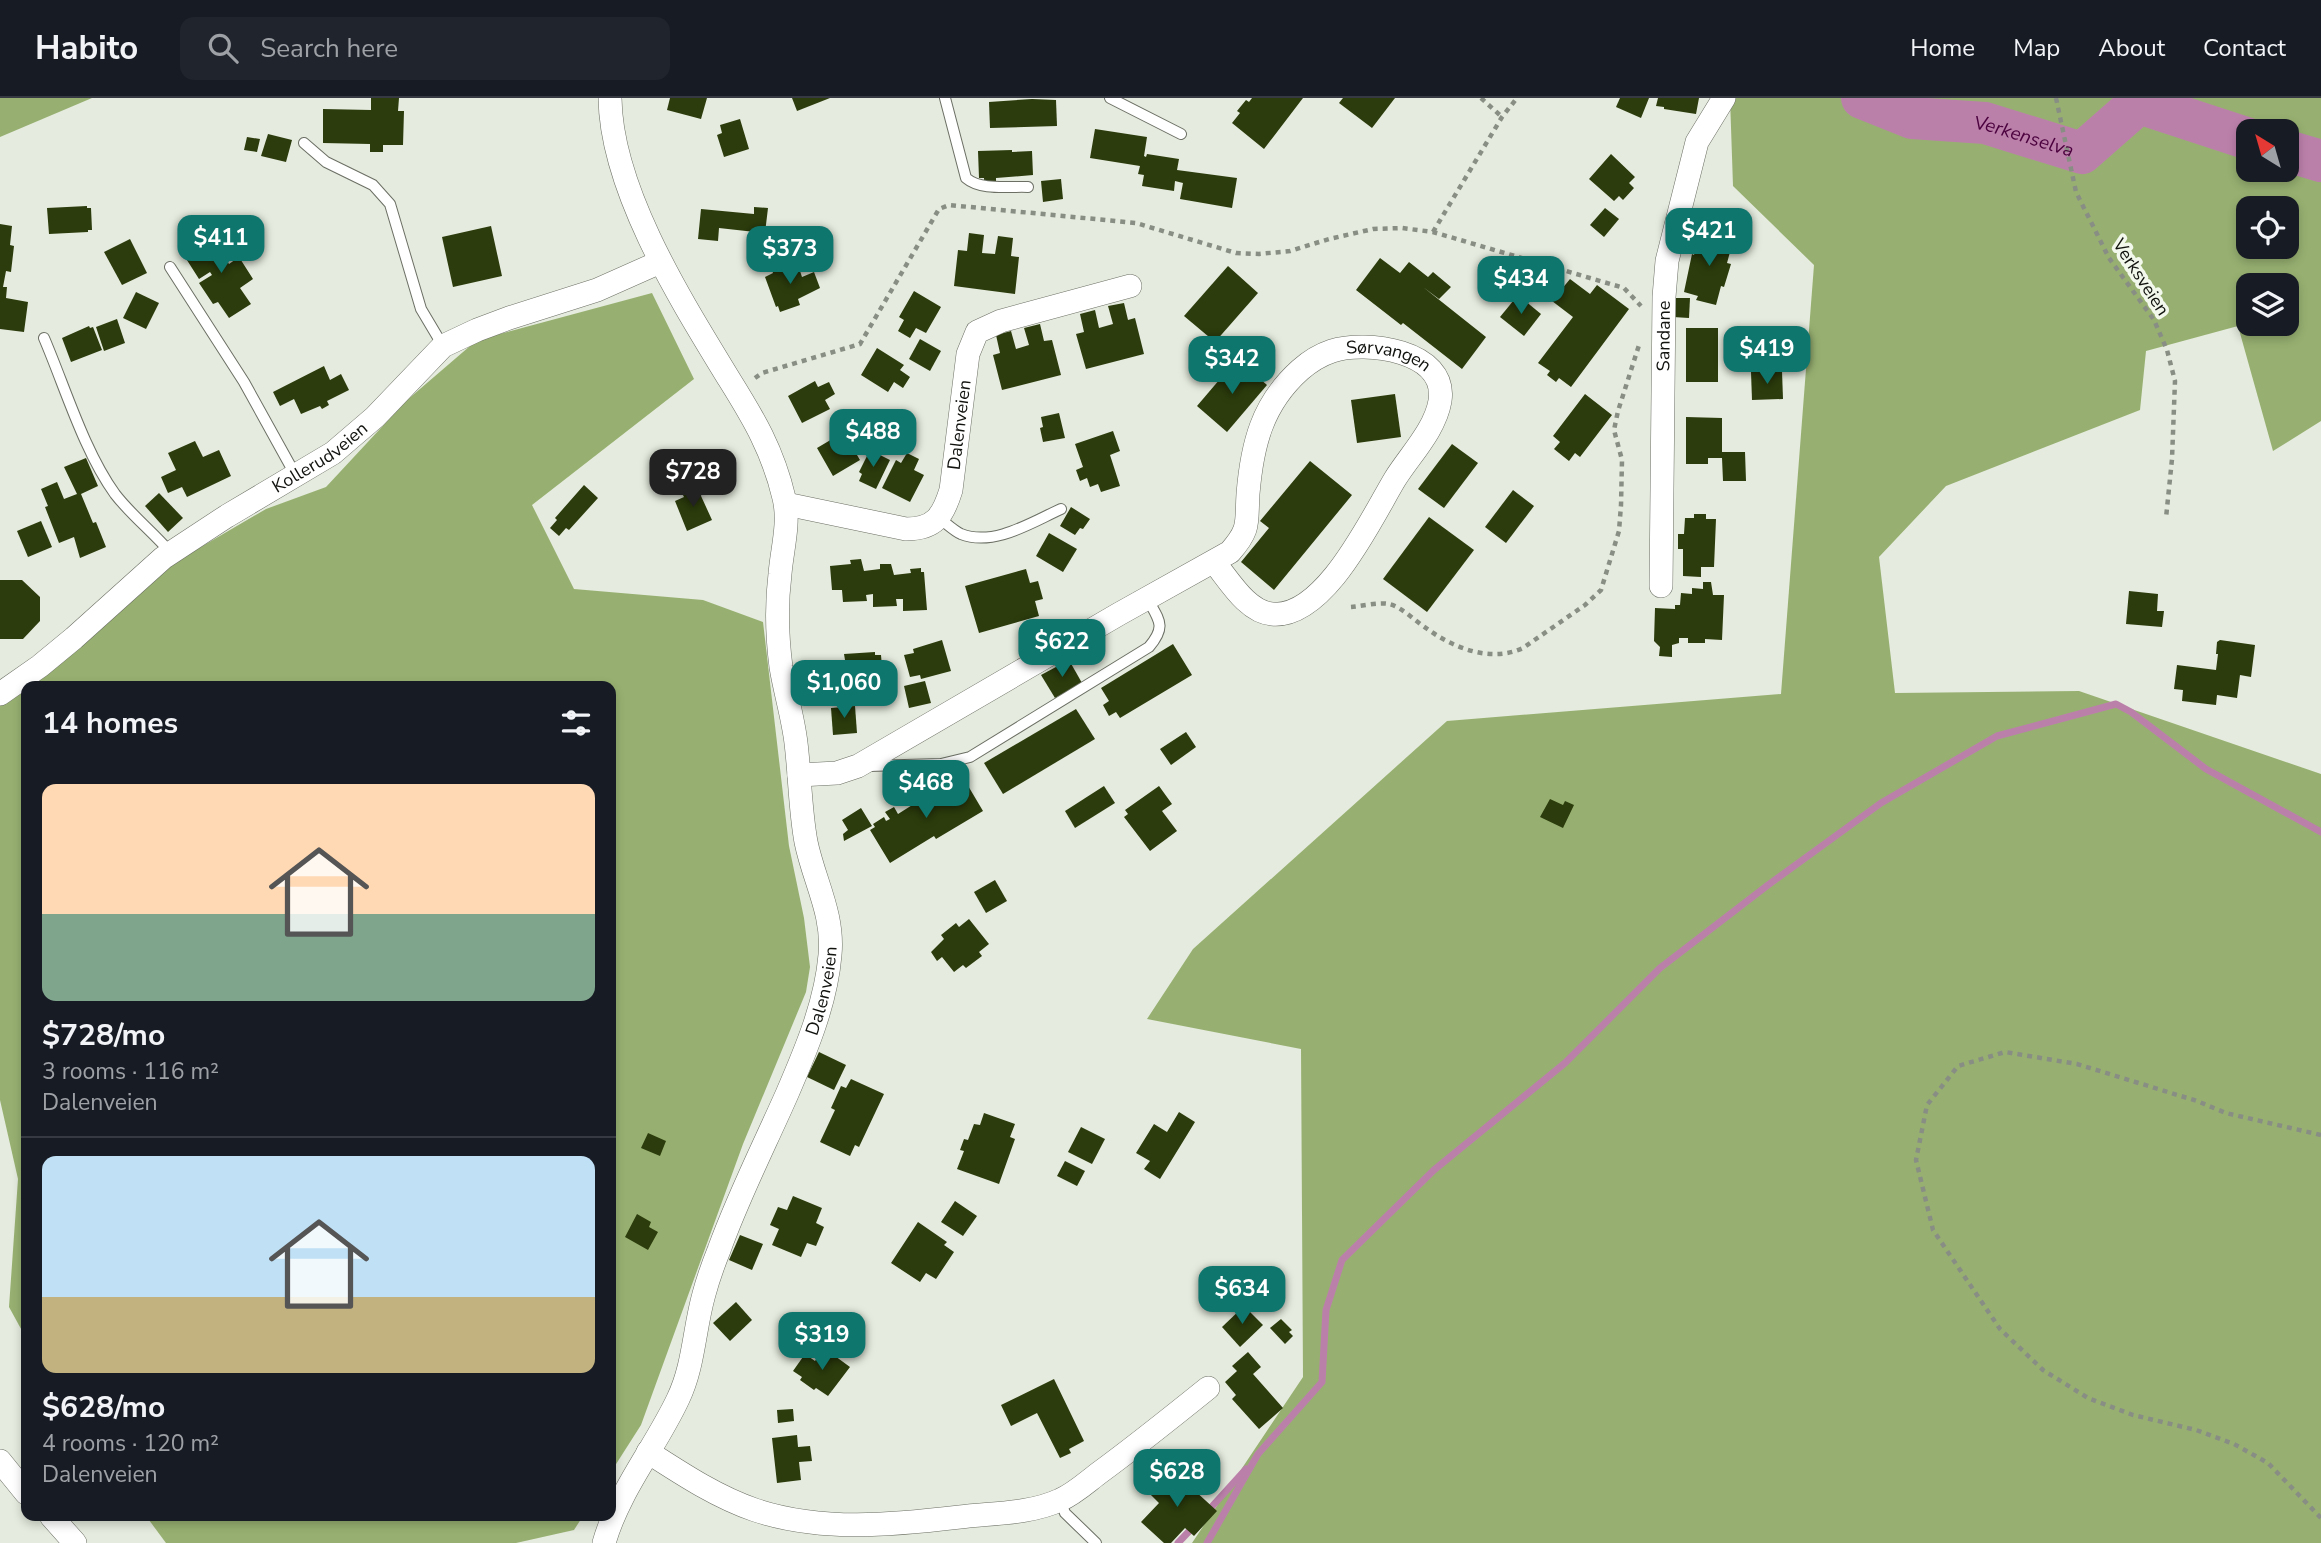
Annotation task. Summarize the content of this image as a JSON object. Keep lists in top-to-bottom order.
{
  "streets": {
    "street": [
      "Sandane",
      "Sørvangen",
      "Dalenveien",
      "Kollerudveien"
    ],
    "path": ["Verksveien"]
  },
  "crossings": [
    ["Sørvangen", "Dalenveien"],
    ["Dalenveien", "Kollerudveien"]
  ],
  "water": ["Verkenselva"],
  "north": "top left",
  "page": {
    "header": "Habito",
    "search": "Search here",
    "nav": [
      "Home",
      "Map",
      "About",
      "Contact"
    ],
    "price": [
      "$421",
      "$411",
      "$373",
      "$434",
      "$419",
      "$342",
      "$488",
      "$728",
      "$622",
      "$1,060",
      "$468",
      "$634",
      "$319",
      "$628"
    ],
    "heading": "14 homes",
    "list": [
      {
        "name": "$728/mo",
        "note": "3 rooms · 116 m² · Dalenveien"
      },
      {
        "name": "$628/mo",
        "note": "4 rooms · 120 m² · Dalenveien"
      }
    ]
  }
}
